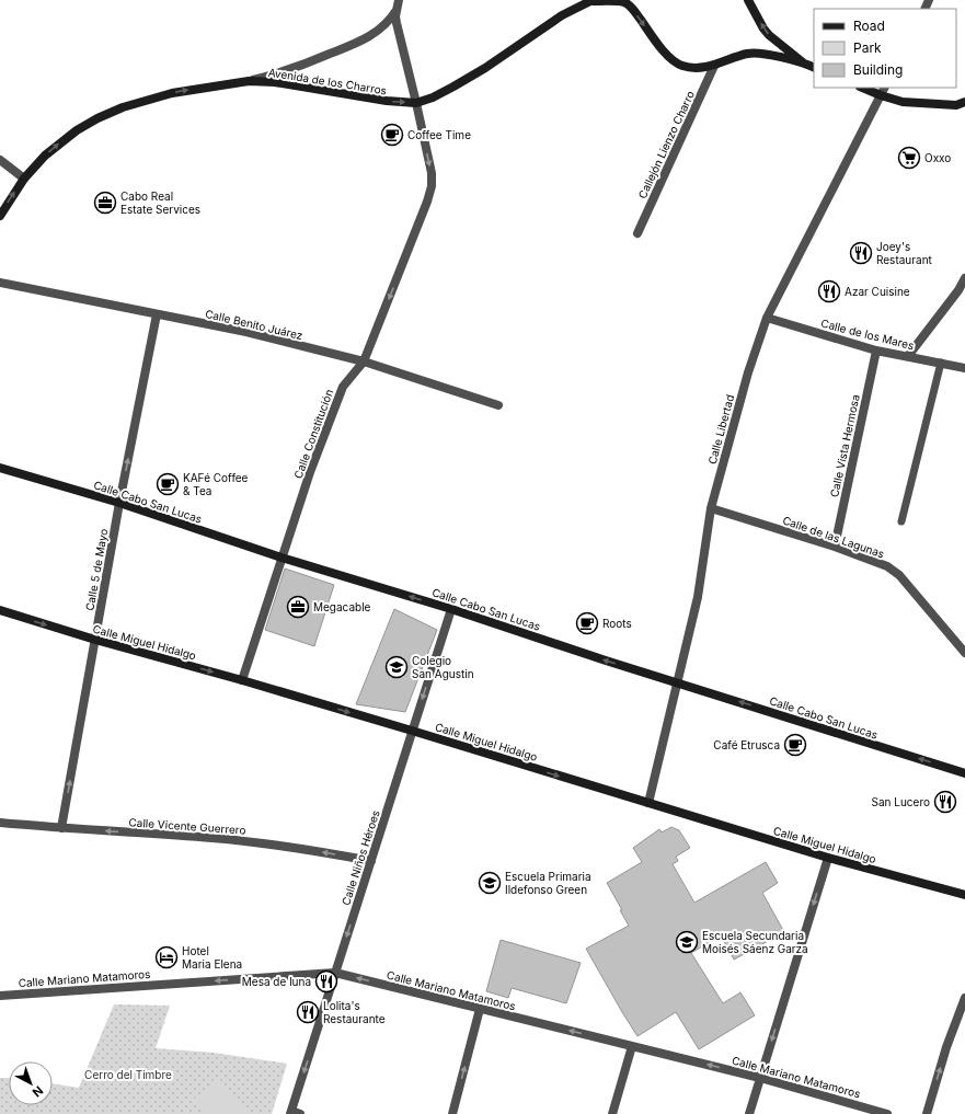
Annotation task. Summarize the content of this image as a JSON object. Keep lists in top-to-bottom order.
{
  "streets": {
    "main road": ["Avenida de los Charros", "Calle Cabo San Lucas", "Calle Miguel Hidalgo"],
    "street": [
      "Callejón Lienzo Charro",
      "Calle Benito Juárez",
      "Calle de los Mares",
      "Calle Libertad",
      "Calle Constitución",
      "Calle Vista Hermosa",
      "Calle de las Lagunas",
      "Calle 5 de Mayo",
      "Calle Vicente Guerrero",
      "Calle Niños Héroes",
      "Calle Mariano Matamoros"
    ]
  },
  "crossings": [
    ["Avenida de los Charros", "Calle Constitución"],
    ["Calle Benito Juárez", "Calle Constitución"],
    ["Calle Benito Juárez", "Calle 5 de Mayo"],
    ["Calle de los Mares", "Calle Libertad"],
    ["Calle de los Mares", "Calle Vista Hermosa"],
    ["Calle Libertad", "Calle Cabo San Lucas"],
    ["Calle Libertad", "Calle de las Lagunas"],
    ["Calle Libertad", "Calle Miguel Hidalgo"],
    ["Calle Constitución", "Calle Cabo San Lucas"],
    ["Calle Constitución", "Calle Miguel Hidalgo"],
    ["Calle Vista Hermosa", "Calle de las Lagunas"],
    ["Calle Cabo San Lucas", "Calle 5 de Mayo"],
    ["Calle Cabo San Lucas", "Calle Niños Héroes"],
    ["Calle 5 de Mayo", "Calle Miguel Hidalgo"],
    ["Calle 5 de Mayo", "Calle Vicente Guerrero"],
    ["Calle Miguel Hidalgo", "Calle Niños Héroes"],
    ["Calle Vicente Guerrero", "Calle Niños Héroes"],
    ["Calle Niños Héroes", "Calle Mariano Matamoros"]
  ],
  "one_way": [
    "Avenida de los Charros",
    "Calle Constitución",
    "Calle Cabo San Lucas",
    "Calle 5 de Mayo",
    "Calle Miguel Hidalgo",
    "Calle Vicente Guerrero",
    "Calle Niños Héroes",
    "Calle Mariano Matamoros"
  ],
  "parks": ["Cerro del Timbre"],
  "places": {
    "cafe": [
      "Coffee Time",
      "KAFé Coffee & Tea",
      "Roots",
      "Café Etrusca"
    ],
    "supermarket": ["Oxxo"],
    "office": ["Cabo Real Estate Services", "Megacable"],
    "restaurant": [
      "Joey's Restaurant",
      "Azar Cuisine",
      "San Lucero",
      "Mesa de luna",
      "Lolita's Restaurante"
    ],
    "school or university": ["Colegio San Agustin", "Escuela Primaria Ildefonso Green", "Escuela Secundaria Moisés Sáenz Garza"],
    "hotel": ["Hotel Maria Elena"]
  },
  "legend": ["Road", "Park", "Building"],
  "north": "bottom right"
}
